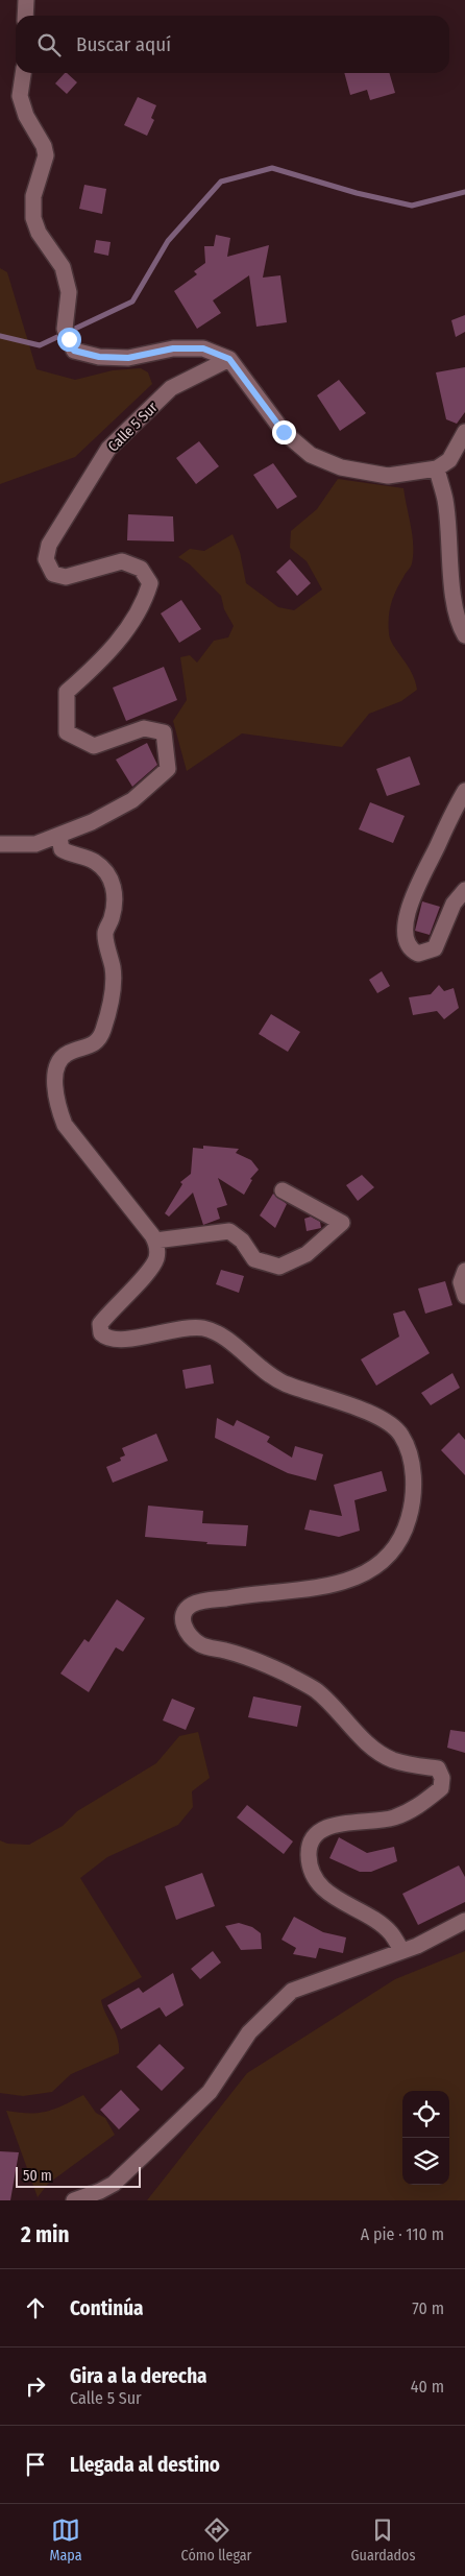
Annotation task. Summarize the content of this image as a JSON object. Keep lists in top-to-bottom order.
{
  "streets": {
    "street": ["Calle 5 Sur"]
  },
  "scale_bar": "50 m",
  "page": {
    "search": "Buscar aquí",
    "scale": "50 m",
    "heading": ["2 min", "A pie · 110 m"],
    "list": [
      ["Continúa", "70 m"],
      ["Gira a la derecha", "Calle 5 Sur", "40 m"],
      "Llegada al destino"
    ],
    "nav": ["Mapa", "Cómo llegar", "Guardados"]
  }
}
